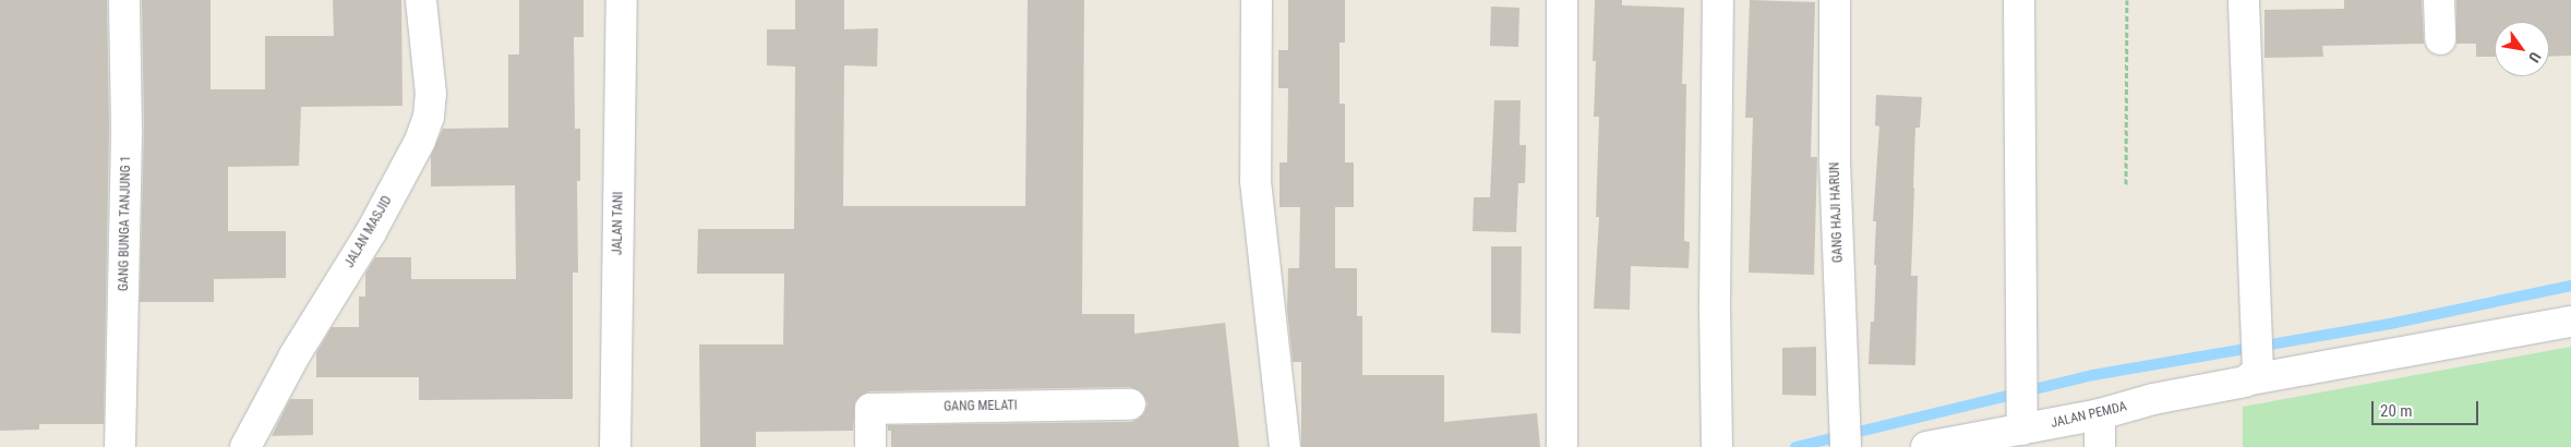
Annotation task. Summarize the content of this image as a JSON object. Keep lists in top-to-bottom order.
{
  "streets": {
    "street": [
      "GANG HAJI HARUN",
      "GANG BUNGA TANJUNG 1",
      "JALAN TANI",
      "JALAN MASJID",
      "GANG MELATI",
      "JALAN PEMDA"
    ]
  },
  "scale_bar": "20 m",
  "north": "bottom right"
}
